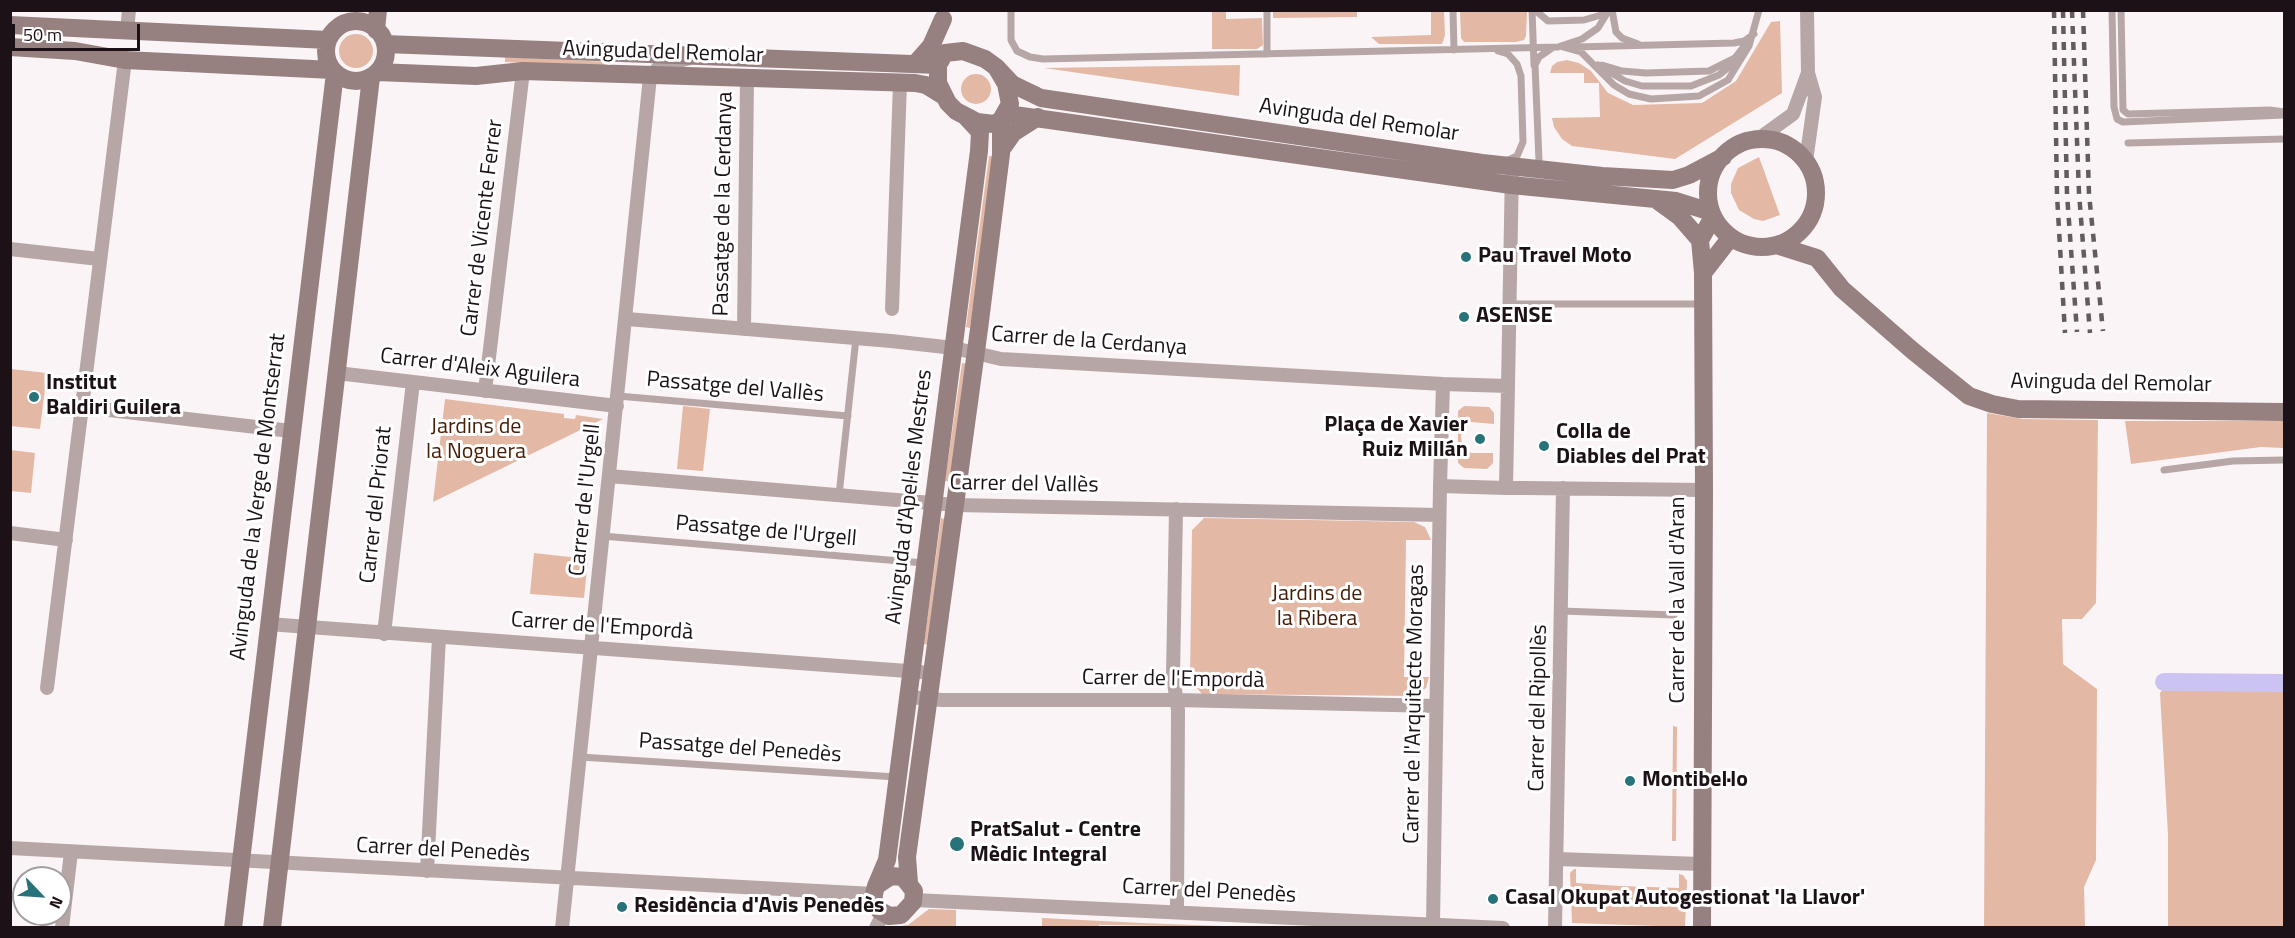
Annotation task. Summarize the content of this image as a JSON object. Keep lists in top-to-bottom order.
{
  "streets": {
    "street": [
      "Avinguda del Remolar",
      "Passatge de la Cerdanya",
      "Carrer de Vicente Ferrer",
      "Carrer de la Cerdanya",
      "Carrer d'Aleix Aguilera",
      "Carrer del Vallès",
      "Avinguda de la Verge de Montserrat",
      "Avinguda d'Apel·les Mestres",
      "Carrer de l'Urgell",
      "Carrer del Priorat",
      "Carrer de la Vall d'Aran",
      "Carrer de l'Empordà",
      "Carrer de l'Arquitecte Moragas",
      "Carrer del Ripollès",
      "Carrer del Penedès"
    ],
    "lane": ["Passatge del Vallès", "Passatge de l'Urgell", "Passatge del Penedès"]
  },
  "crossings": [
    ["Avinguda del Remolar", "Passatge de la Cerdanya"],
    ["Avinguda del Remolar", "Carrer de Vicente Ferrer"],
    ["Avinguda del Remolar", "Avinguda de la Verge de Montserrat"],
    ["Avinguda del Remolar", "Avinguda d'Apel·les Mestres"],
    ["Avinguda del Remolar", "Carrer de l'Urgell"],
    ["Passatge de la Cerdanya", "Carrer de la Cerdanya"],
    ["Carrer de Vicente Ferrer", "Carrer d'Aleix Aguilera"],
    ["Carrer de la Cerdanya", "Avinguda d'Apel·les Mestres"],
    ["Carrer de la Cerdanya", "Carrer de l'Urgell"],
    ["Carrer d'Aleix Aguilera", "Passatge del Vallès"],
    ["Carrer d'Aleix Aguilera", "Carrer de l'Urgell"],
    ["Carrer d'Aleix Aguilera", "Carrer del Priorat"],
    ["Passatge del Vallès", "Carrer de l'Urgell"],
    ["Carrer del Vallès", "Avinguda d'Apel·les Mestres"],
    ["Carrer del Vallès", "Carrer de l'Urgell"],
    ["Carrer del Vallès", "Carrer de l'Arquitecte Moragas"],
    ["Avinguda de la Verge de Montserrat", "Carrer de l'Empordà"],
    ["Avinguda de la Verge de Montserrat", "Carrer del Penedès"],
    ["Avinguda d'Apel·les Mestres", "Passatge de l'Urgell"],
    ["Avinguda d'Apel·les Mestres", "Carrer de l'Empordà"],
    ["Avinguda d'Apel·les Mestres", "Passatge del Penedès"],
    ["Avinguda d'Apel·les Mestres", "Carrer del Penedès"],
    ["Carrer de l'Urgell", "Passatge de l'Urgell"],
    ["Carrer de l'Urgell", "Carrer de l'Empordà"],
    ["Carrer de l'Urgell", "Passatge del Penedès"],
    ["Carrer de l'Urgell", "Carrer del Penedès"],
    ["Carrer del Priorat", "Carrer de l'Empordà"],
    ["Carrer de l'Empordà", "Carrer de l'Arquitecte Moragas"],
    ["Carrer de l'Arquitecte Moragas", "Carrer del Penedès"]
  ],
  "parks": ["Jardins de la Noguera", "Jardins de la Ribera"],
  "places": [
    "Pau Travel Moto",
    "ASENSE",
    "Institut Baldiri Guilera",
    "Plaça de Xavier Ruiz Millán",
    "Colla de Diables del Prat",
    "Montibel·lo",
    "PratSalut - Centre Mèdic Integral",
    "Casal Okupat Autogestionat 'la Llavor'",
    "Residència d'Avis Penedès"
  ],
  "scale_bar": "50 m",
  "north": "bottom right"
}
